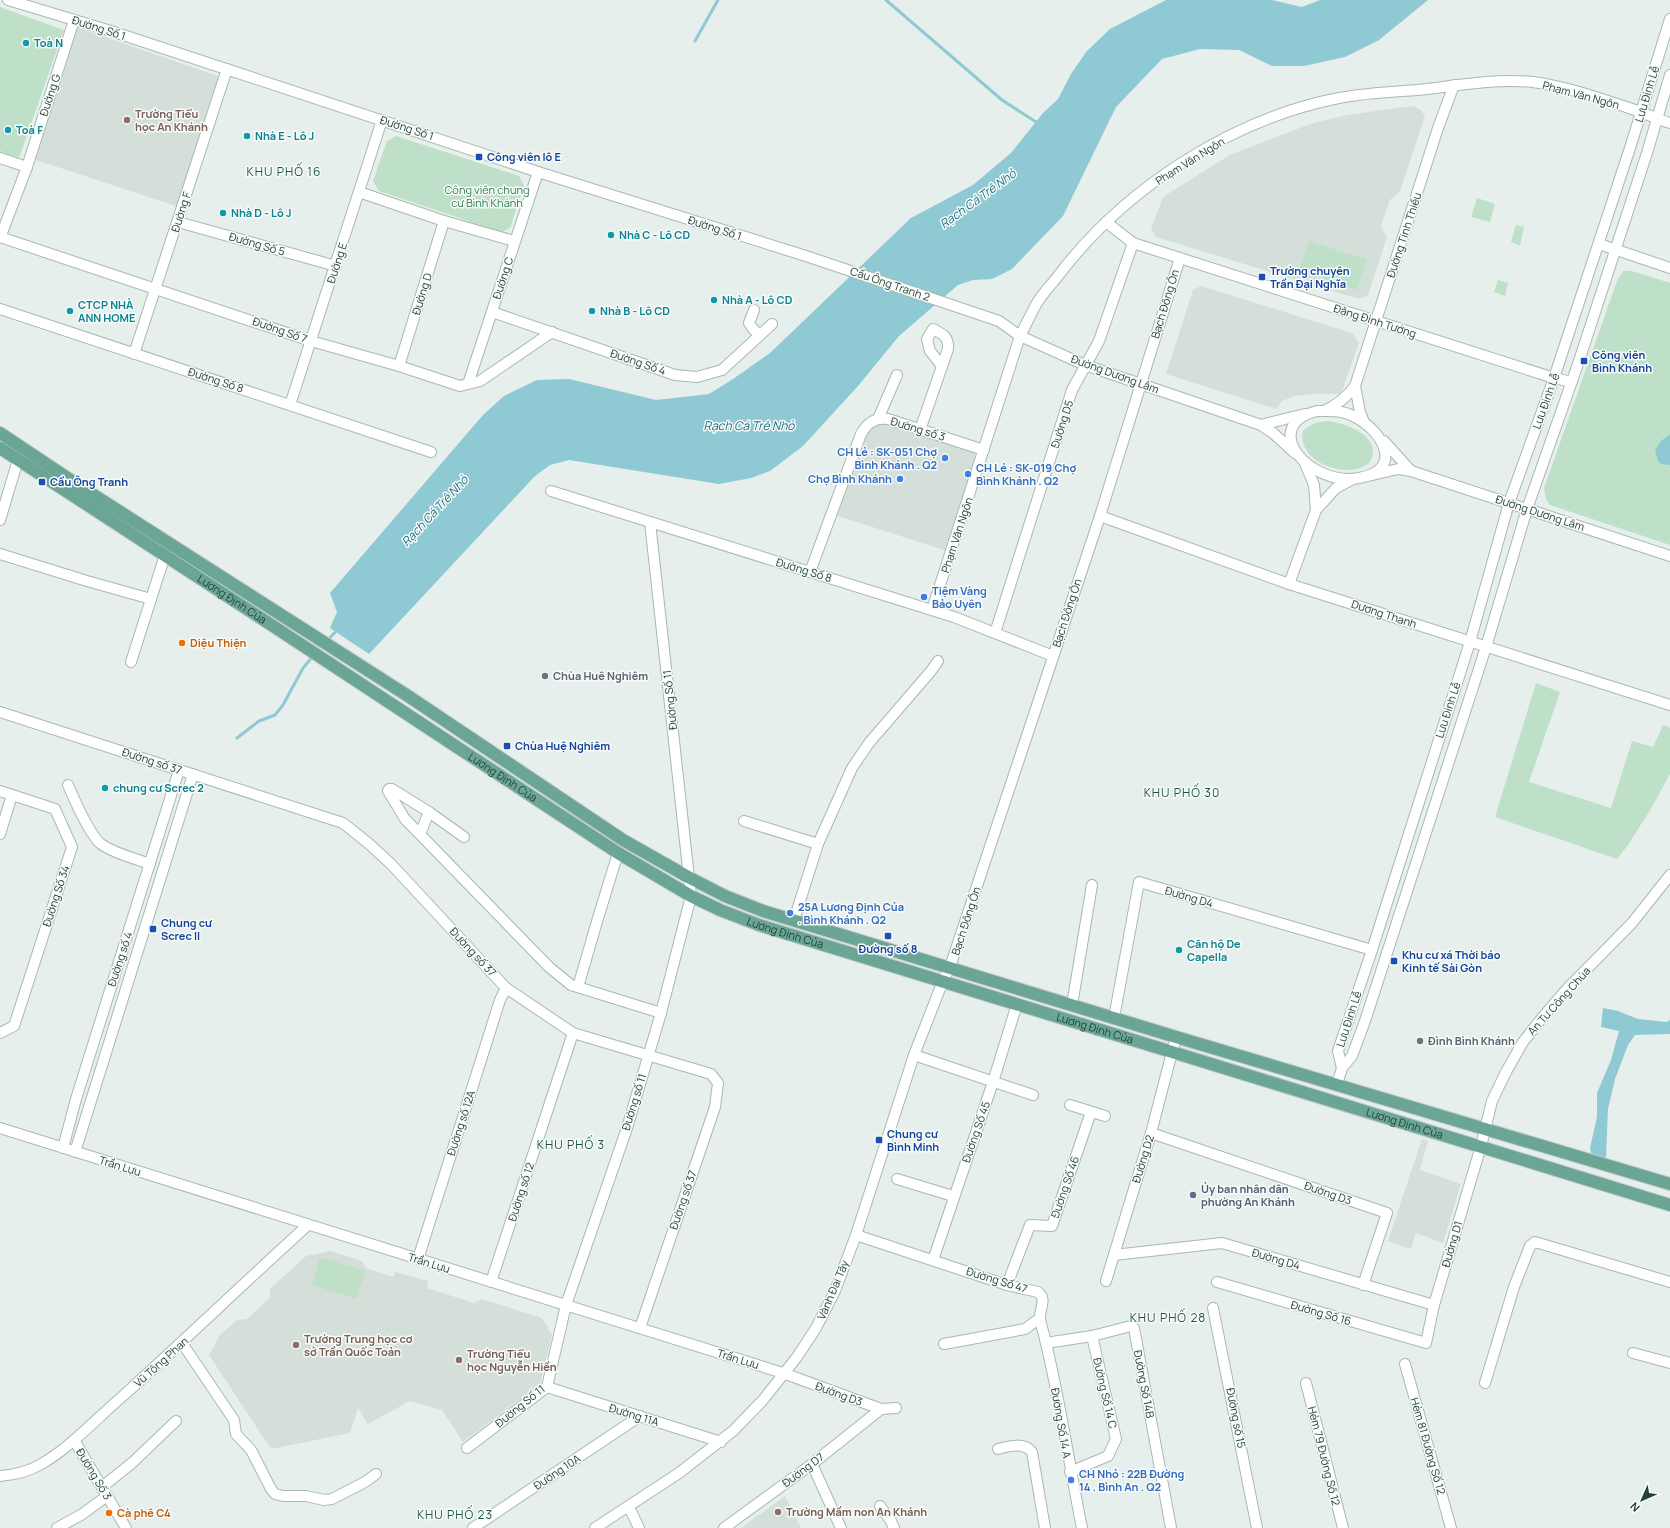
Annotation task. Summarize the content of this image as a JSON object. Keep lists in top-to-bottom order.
{
  "streets": {
    "main road": ["Lương Định Của"],
    "street": [
      "Đường Số 1",
      "Lưu Đình Lễ",
      "Đường G",
      "Phạm Văn Ngôn",
      "Đường F",
      "Đường Tinh Thiều",
      "Đường Số 5",
      "Đường E",
      "Đường C",
      "Cầu Ông Tranh 2",
      "Đường D",
      "Bạch Đông Ôn",
      "Đặng Đình Tướng",
      "Đường Số 7",
      "Đường Số 4",
      "Đường Dương Lâm",
      "Đường Số 8",
      "Đường D5",
      "Đường số 3",
      "Dương Thanh",
      "Đường Số 11",
      "Đường số 37",
      "Đường Số 34",
      "Đường D4",
      "Đường số 4",
      "An Tư Công Chúa",
      "Đường số 11",
      "Đường số 12A",
      "Đường Số 45",
      "Đường D2",
      "Trần Lựu",
      "Đường Số 46",
      "Đường số 12",
      "Đường D3",
      "Đường D1",
      "Đường Số 47",
      "Vành Đai Tây",
      "Đường Số 16",
      "Vũ Tông Phan",
      "Đường Số 14B",
      "Đường Số 14 C",
      "Đường 11A",
      "Đường số 15",
      "Đường Số 14 A",
      "Hẻm 81 Đường Số 12",
      "Hẻm 79 Đường Số 12",
      "Đường D7",
      "Đường 10A",
      "Đường Số 3"
    ]
  },
  "crossings": [
    ["Đường Số 1", "Đường G"],
    ["Đường Số 1", "Đường F"],
    ["Đường Số 1", "Đường E"],
    ["Đường Số 1", "Đường C"],
    ["Đường Số 1", "Cầu Ông Tranh 2"],
    ["Lưu Đình Lễ", "Phạm Văn Ngôn"],
    ["Lưu Đình Lễ", "Đặng Đình Tướng"],
    ["Lưu Đình Lễ", "Đường Dương Lâm"],
    ["Lưu Đình Lễ", "Dương Thanh"],
    ["Lưu Đình Lễ", "Đường D4"],
    ["Đường G", "Đường Số 7"],
    ["Phạm Văn Ngôn", "Đường Tinh Thiều"],
    ["Phạm Văn Ngôn", "Đường Dương Lâm"],
    ["Phạm Văn Ngôn", "Đường Số 8"],
    ["Phạm Văn Ngôn", "Đường số 3"],
    ["Đường F", "Đường Số 5"],
    ["Đường F", "Đường Số 7"],
    ["Đường F", "Đường Số 8"],
    ["Đường Tinh Thiều", "Đặng Đình Tướng"],
    ["Đường Tinh Thiều", "Đường Dương Lâm"],
    ["Đường Số 5", "Đường E"],
    ["Đường E", "Đường Số 7"],
    ["Đường E", "Đường Số 8"],
    ["Đường C", "Đường Số 7"],
    ["Đường C", "Đường Số 4"],
    ["Cầu Ông Tranh 2", "Đường Dương Lâm"],
    ["Đường D", "Đường Số 7"],
    ["Bạch Đông Ôn", "Đặng Đình Tướng"],
    ["Bạch Đông Ôn", "Đường Dương Lâm"],
    ["Bạch Đông Ôn", "Đường Số 8"],
    ["Bạch Đông Ôn", "Lương Định Của"],
    ["Bạch Đông Ôn", "Dương Thanh"],
    ["Bạch Đông Ôn", "Vành Đai Tây"],
    ["Đặng Đình Tướng", "Đường D5"],
    ["Đường Số 7", "Đường Số 4"],
    ["Đường Dương Lâm", "Đường D5"],
    ["Đường Số 8", "Đường D5"],
    ["Đường Số 8", "Đường số 3"],
    ["Đường Số 8", "Đường Số 11"],
    ["Lương Định Của", "Đường Số 11"],
    ["Lương Định Của", "Đường D4"],
    ["Lương Định Của", "An Tư Công Chúa"],
    ["Lương Định Của", "Đường số 11"],
    ["Lương Định Của", "Đường Số 45"],
    ["Lương Định Của", "Đường D2"],
    ["Lương Định Của", "Đường D1"],
    ["Lương Định Của", "Vành Đai Tây"],
    ["Đường Số 11", "Đường số 11"],
    ["Đường Số 11", "Trần Lựu"],
    ["Đường Số 11", "Đường 11A"],
    ["Đường số 37", "Đường số 4"],
    ["Đường số 37", "Đường số 11"],
    ["Đường số 37", "Đường số 12A"],
    ["Đường số 37", "Trần Lựu"],
    ["Đường số 37", "Đường số 12"],
    ["Đường D4", "Đường D2"],
    ["Đường D4", "Đường D3"],
    ["Đường D4", "Đường D1"],
    ["Đường số 4", "Trần Lựu"],
    ["An Tư Công Chúa", "Đường D1"],
    ["Đường số 11", "Trần Lựu"],
    ["Đường số 12A", "Trần Lựu"],
    ["Đường Số 45", "Đường Số 47"],
    ["Đường D2", "Đường D3"],
    ["Trần Lựu", "Đường số 12"],
    ["Trần Lựu", "Đường D3"],
    ["Trần Lựu", "Vành Đai Tây"],
    ["Trần Lựu", "Vũ Tông Phan"],
    ["Đường Số 46", "Đường Số 47"],
    ["Đường D3", "Vành Đai Tây"],
    ["Đường D3", "Đường D7"],
    ["Đường D1", "Đường Số 16"],
    ["Đường Số 47", "Vành Đai Tây"],
    ["Đường Số 47", "Đường Số 14 A"],
    ["Vành Đai Tây", "Đường 11A"],
    ["Vũ Tông Phan", "Đường Số 3"],
    ["Đường Số 14B", "Đường Số 14 C"],
    ["Đường Số 14B", "Đường Số 14 A"],
    ["Đường Số 14 C", "Đường Số 14 A"],
    ["Đường 11A", "Đường 10A"]
  ],
  "districts": [
    "KHU PHỐ 16",
    "KHU PHỐ 30",
    "KHU PHỐ 3",
    "KHU PHỐ 28",
    "KHU PHỐ 23"
  ],
  "water": ["Rạch Cá Trê Nhỏ"],
  "parks": ["Công viên chung cư Bình Khánh"],
  "places": {
    "other": [
      "Toà N",
      "Trường Tiểu học An Khánh",
      "Toà F",
      "Nhà E - Lô J",
      "Nhà D - Lô J",
      "Nhà C - Lô CD",
      "Nhà A - Lô CD",
      "CTCP NHÀ ANN HOME",
      "Nhà B - Lô CD",
      "CH Lẻ : SK-051 Chợ Bình Khánh . Q2",
      "CH Lẻ : SK-019 Chợ Bình Khánh . Q2",
      "Chợ Bình Khánh",
      "Tiệm Vàng Bảo Uyên",
      "Diệu Thiện",
      "Chùa Huê Nghiêm",
      "chung cư Screc 2",
      "25A Lương Định Của . Bình Khánh . Q2",
      "Căn hộ De Capella",
      "Đình Bình Khánh",
      "Ủy ban nhân dân phường An Khánh",
      "Trường Trung học cơ sở Trần Quốc Toản",
      "Trường Tiểu học Nguyễn Hiền",
      "CH Nhỏ : 22B Đường 14 . Bình An . Q2",
      "Trường Mầm non An Khánh",
      "Cà phê C4"
    ],
    "transit": [
      "Công viên lô E",
      "Trường chuyên Trần Đại Nghĩa",
      "Công viên Bình Khánh",
      "Cầu Ông Tranh",
      "Chùa Huệ Nghiêm",
      "Chung cư Screc II",
      "Đường số 8",
      "Khu cư xá Thời báo Kinh tế Sài Gòn",
      "Chung cư Bình Minh"
    ]
  },
  "north": "bottom left"
}
